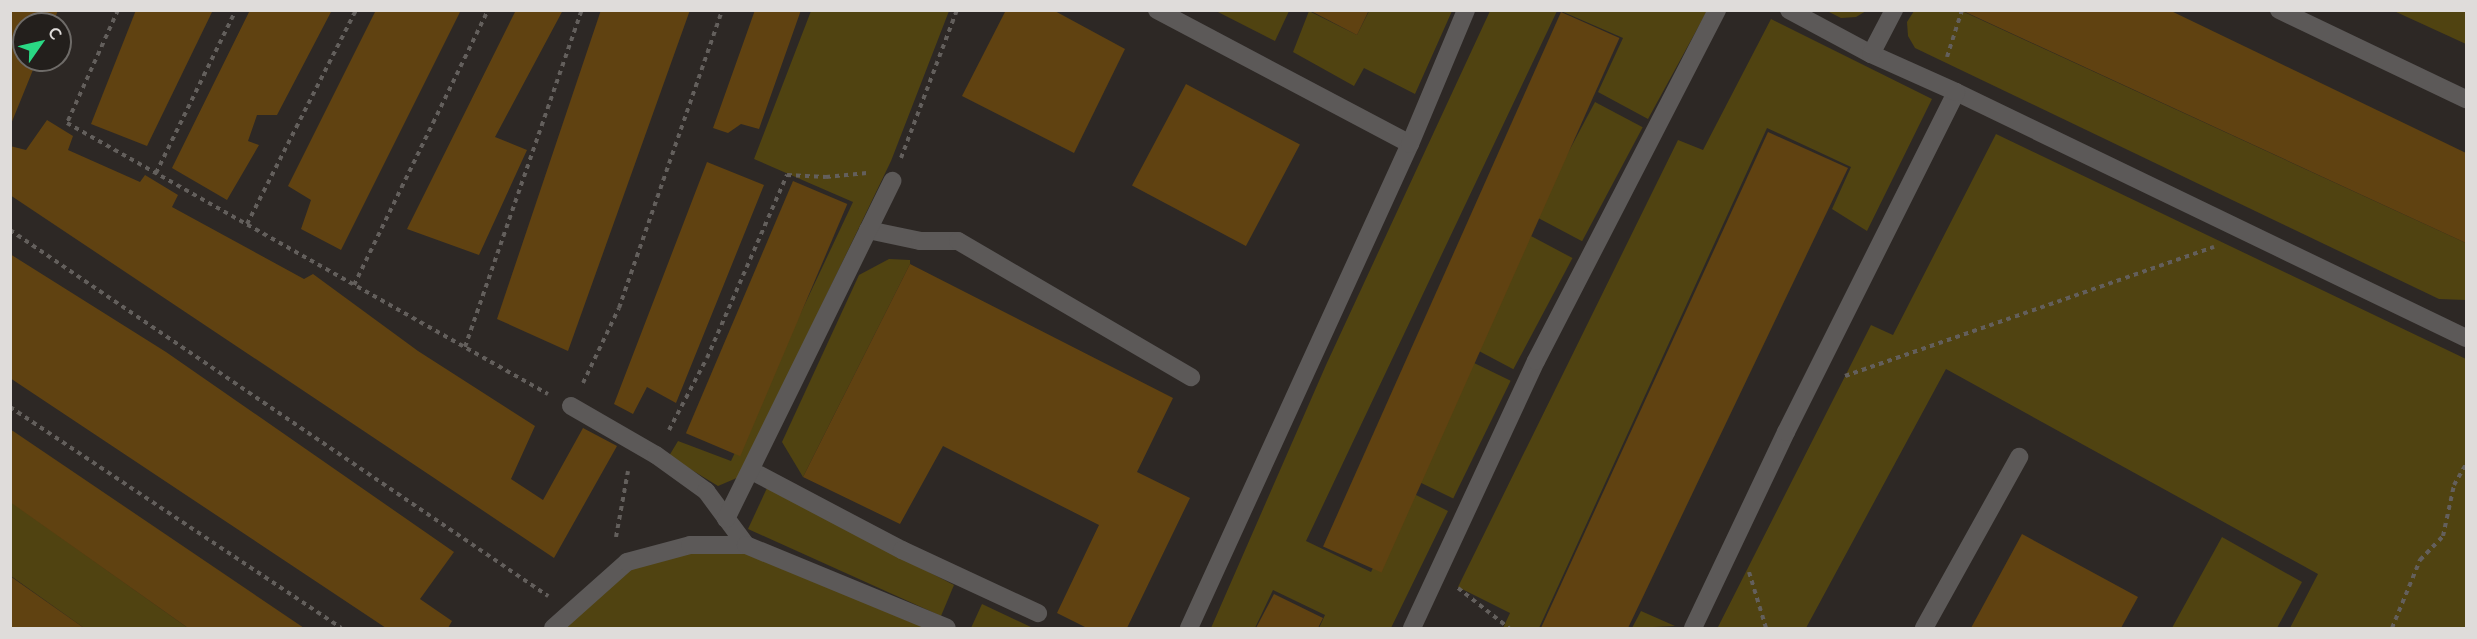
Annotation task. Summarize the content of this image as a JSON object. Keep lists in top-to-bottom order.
{
  "north": "top right"
}
